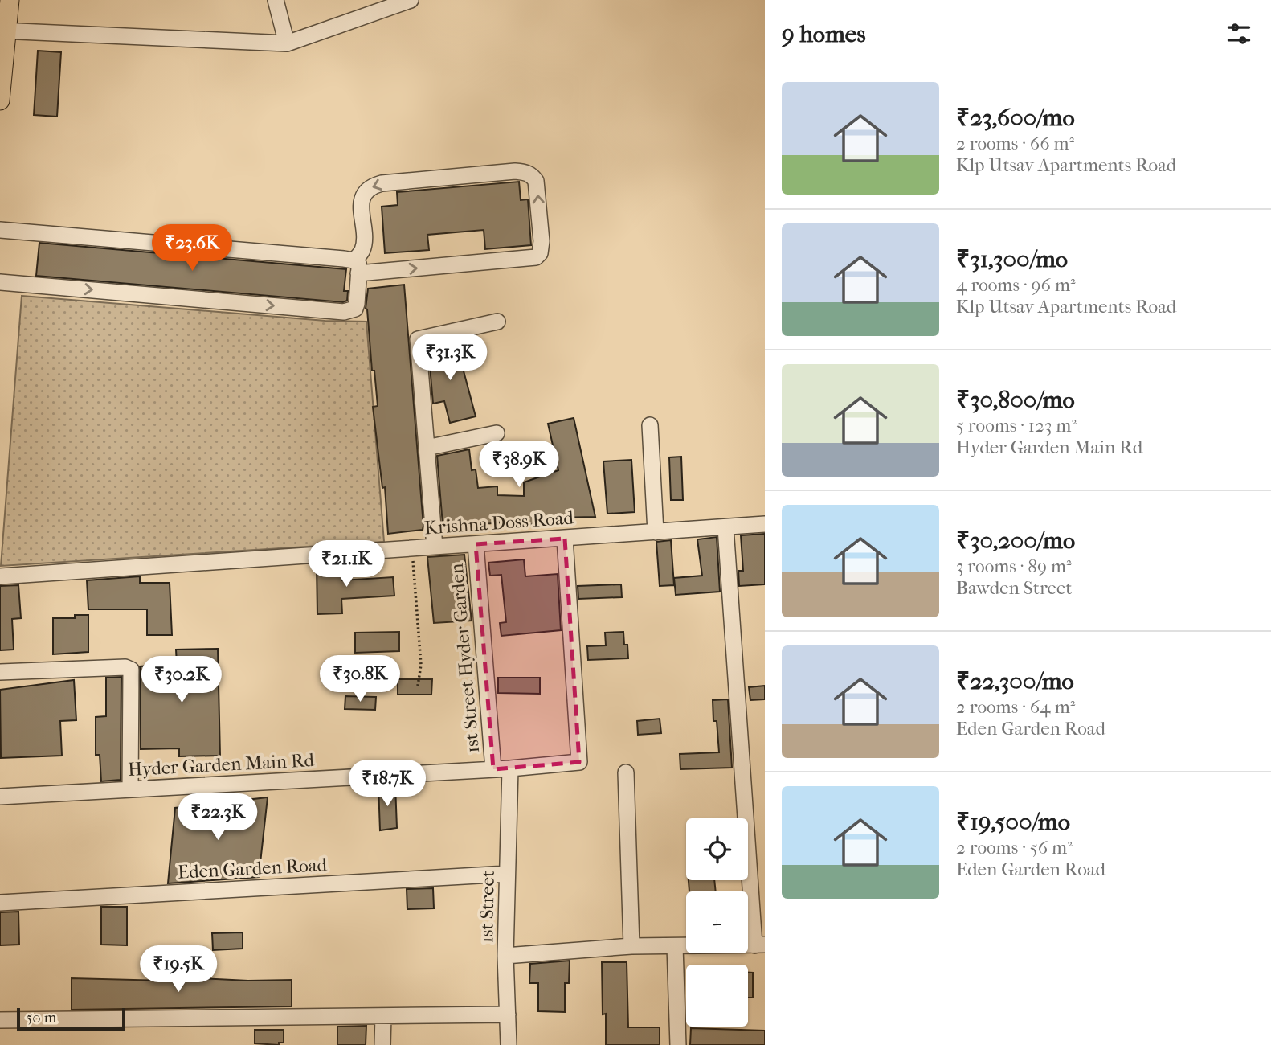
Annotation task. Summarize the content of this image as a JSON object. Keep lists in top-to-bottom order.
{
  "streets": {
    "street": [
      "Krishna Doss Road",
      "1st Street Hyder Garden",
      "Hyder Garden Main Rd",
      "Eden Garden Road",
      "1st Street"
    ]
  },
  "crossings": [
    ["Krishna Doss Road", "1st Street Hyder Garden"],
    ["Krishna Doss Road", "Hyder Garden Main Rd"],
    ["1st Street Hyder Garden", "Hyder Garden Main Rd"],
    ["Hyder Garden Main Rd", "1st Street"],
    ["Eden Garden Road", "1st Street"]
  ],
  "scale_bar": "50 m",
  "page": {
    "heading": "9 homes",
    "list": [
      {
        "name": "₹23,600/mo",
        "note": "2 rooms · 66 m² · Klp Utsav Apartments Road"
      },
      {
        "name": "₹31,300/mo",
        "note": "4 rooms · 96 m² · Klp Utsav Apartments Road"
      },
      {
        "name": "₹30,800/mo",
        "note": "5 rooms · 123 m² · Hyder Garden Main Rd"
      },
      {
        "name": "₹30,200/mo",
        "note": "3 rooms · 89 m² · Bawden Street"
      },
      {
        "name": "₹22,300/mo",
        "note": "2 rooms · 64 m² · Eden Garden Road"
      },
      {
        "name": "₹19,500/mo",
        "note": "2 rooms · 56 m² · Eden Garden Road"
      }
    ],
    "price": [
      "₹23.6K",
      "₹31.3K",
      "₹38.9K",
      "₹21.1K",
      "₹30.8K",
      "₹30.2K",
      "₹18.7K",
      "₹22.3K",
      "₹19.5K"
    ],
    "map_buttons": ["+", "−"],
    "scale": "50 m"
  }
}
